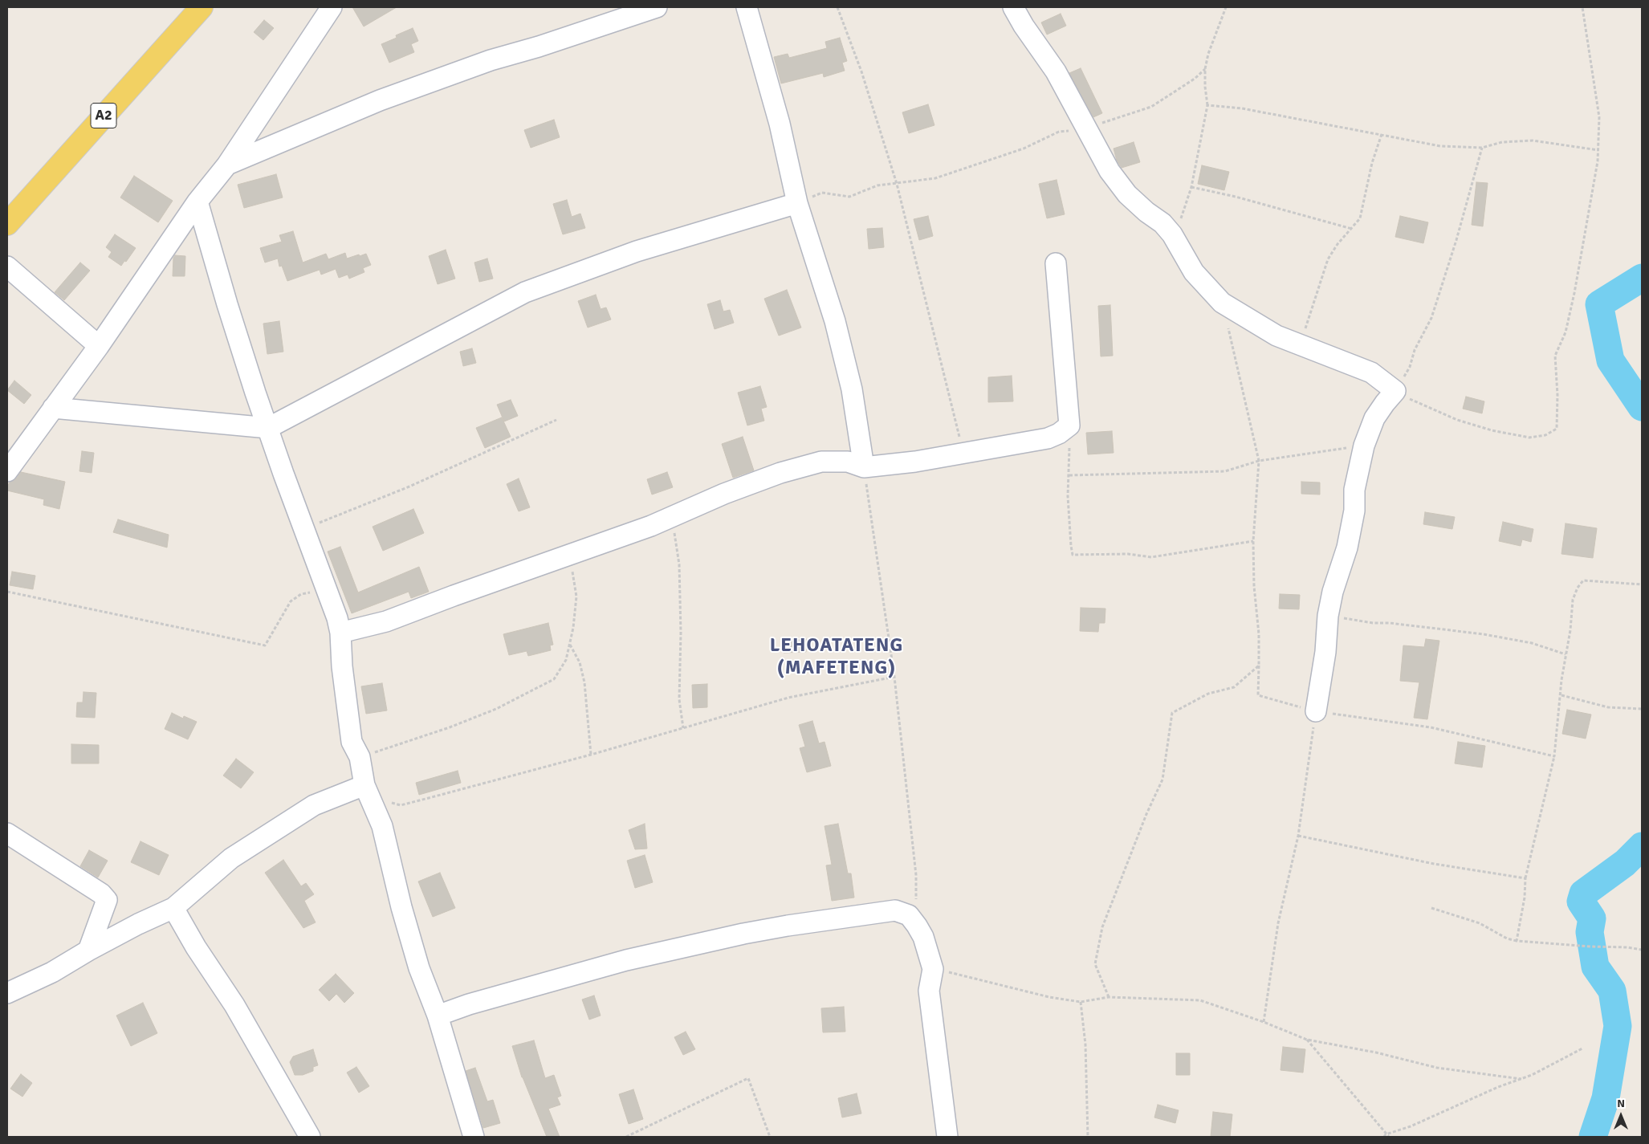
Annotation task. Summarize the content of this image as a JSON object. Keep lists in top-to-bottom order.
{
  "streets": {
    "main road": ["A2"]
  },
  "districts": ["LEHOATATENG (MAFETENG)"],
  "north": "top"
}
